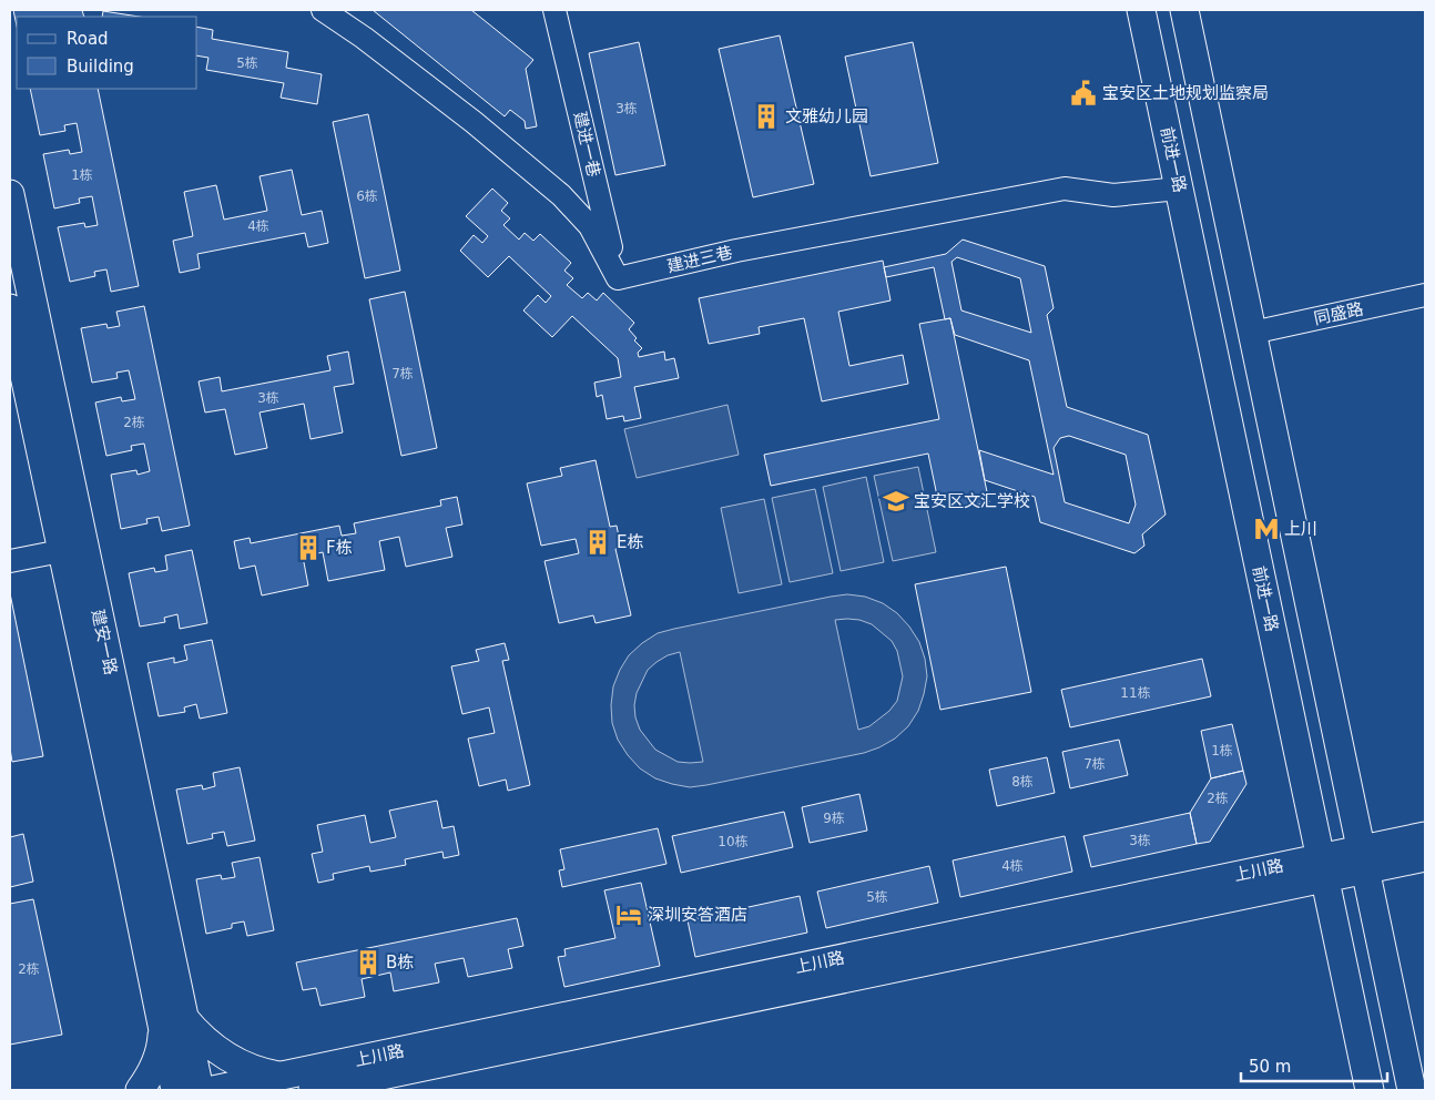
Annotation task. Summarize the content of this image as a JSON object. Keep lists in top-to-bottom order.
{
  "streets": {
    "main road": ["前进一路", "建安一路", "上川路"],
    "street": ["建进一巷", "建进三巷", "同盛路"]
  },
  "crossings": [
    ["建进一巷", "建进三巷"],
    ["前进一路", "建进三巷"],
    ["前进一路", "上川路"]
  ],
  "places": {
    "public building": ["宝安区土地规划监察局"],
    "building": [
      "文雅幼儿园",
      "E栋",
      "F栋",
      "B栋"
    ],
    "school or university": ["宝安区文汇学校"],
    "metro station": ["上川"],
    "hotel": ["深圳安答酒店"]
  },
  "house_numbers": [
    "5栋",
    "3栋",
    "1栋",
    "6栋",
    "4栋",
    "7栋",
    "3栋",
    "2栋",
    "11栋",
    "1栋",
    "7栋",
    "8栋",
    "2栋",
    "9栋",
    "3栋",
    "10栋",
    "4栋",
    "5栋",
    "2栋"
  ],
  "legend": ["Road", "Building"],
  "scale_bar": "50 m"
}
